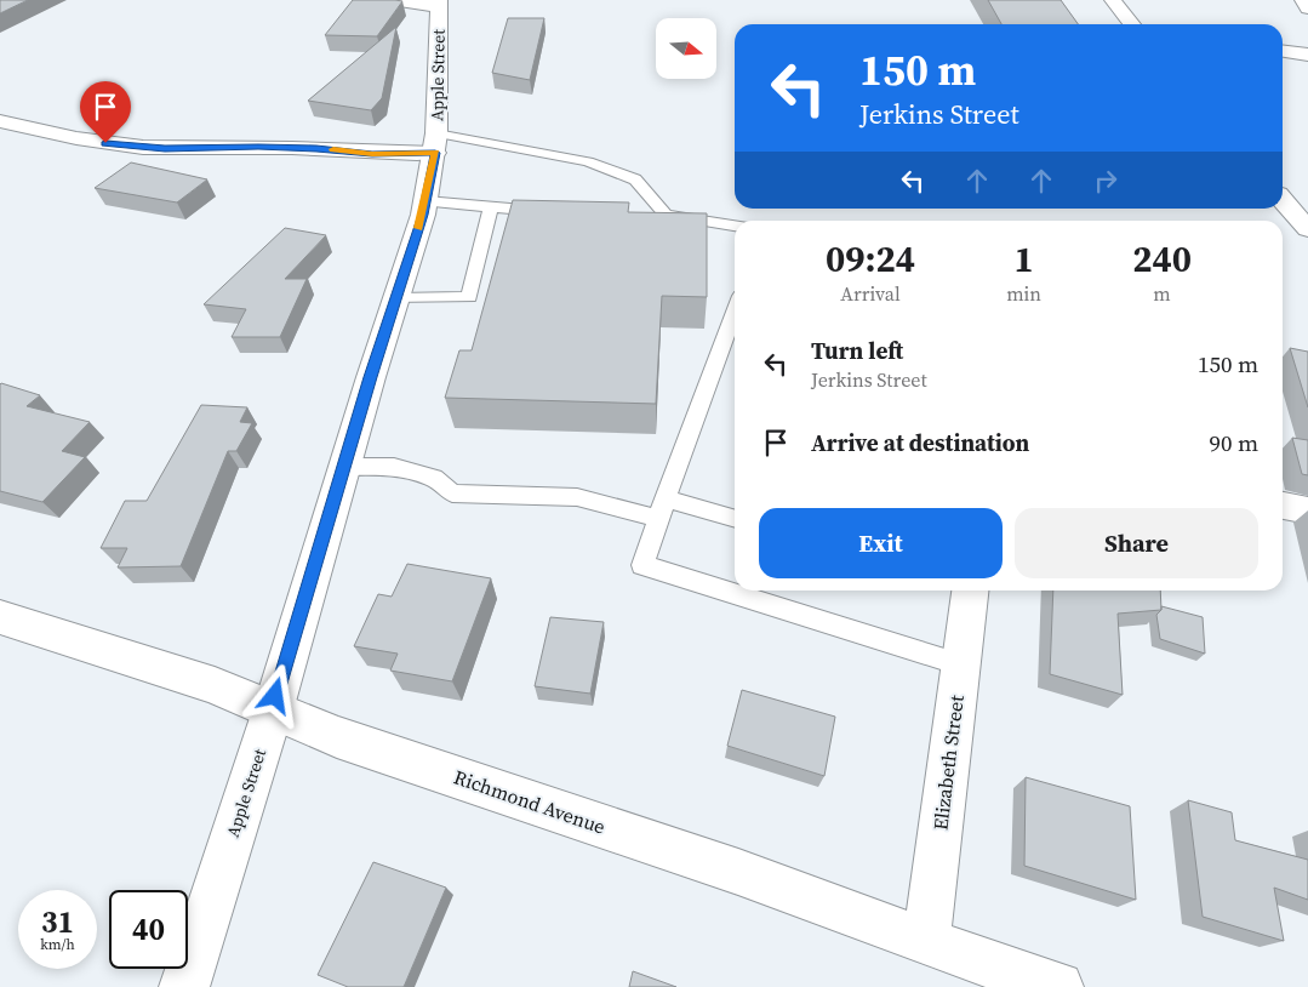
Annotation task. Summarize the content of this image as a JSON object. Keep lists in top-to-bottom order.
{
  "streets": {
    "street": ["Apple Street", "Elizabeth Street", "Richmond Avenue"]
  },
  "crossings": [
    ["Apple Street", "Richmond Avenue"],
    ["Elizabeth Street", "Richmond Avenue"]
  ],
  "north": "right",
  "page": {
    "turn": ["150 m", "Jerkins Street"],
    "eta": [
      "09:24",
      "Arrival",
      "1",
      "min",
      "240",
      "m"
    ],
    "list": [
      {
        "name": "Turn left",
        "note": "Jerkins Street",
        "value": "150 m"
      },
      {
        "name": "Arrive at destination",
        "value": "90 m"
      }
    ],
    "buttons": ["Exit", "Share"],
    "speed": "31 km/h",
    "limit": "40"
  }
}
